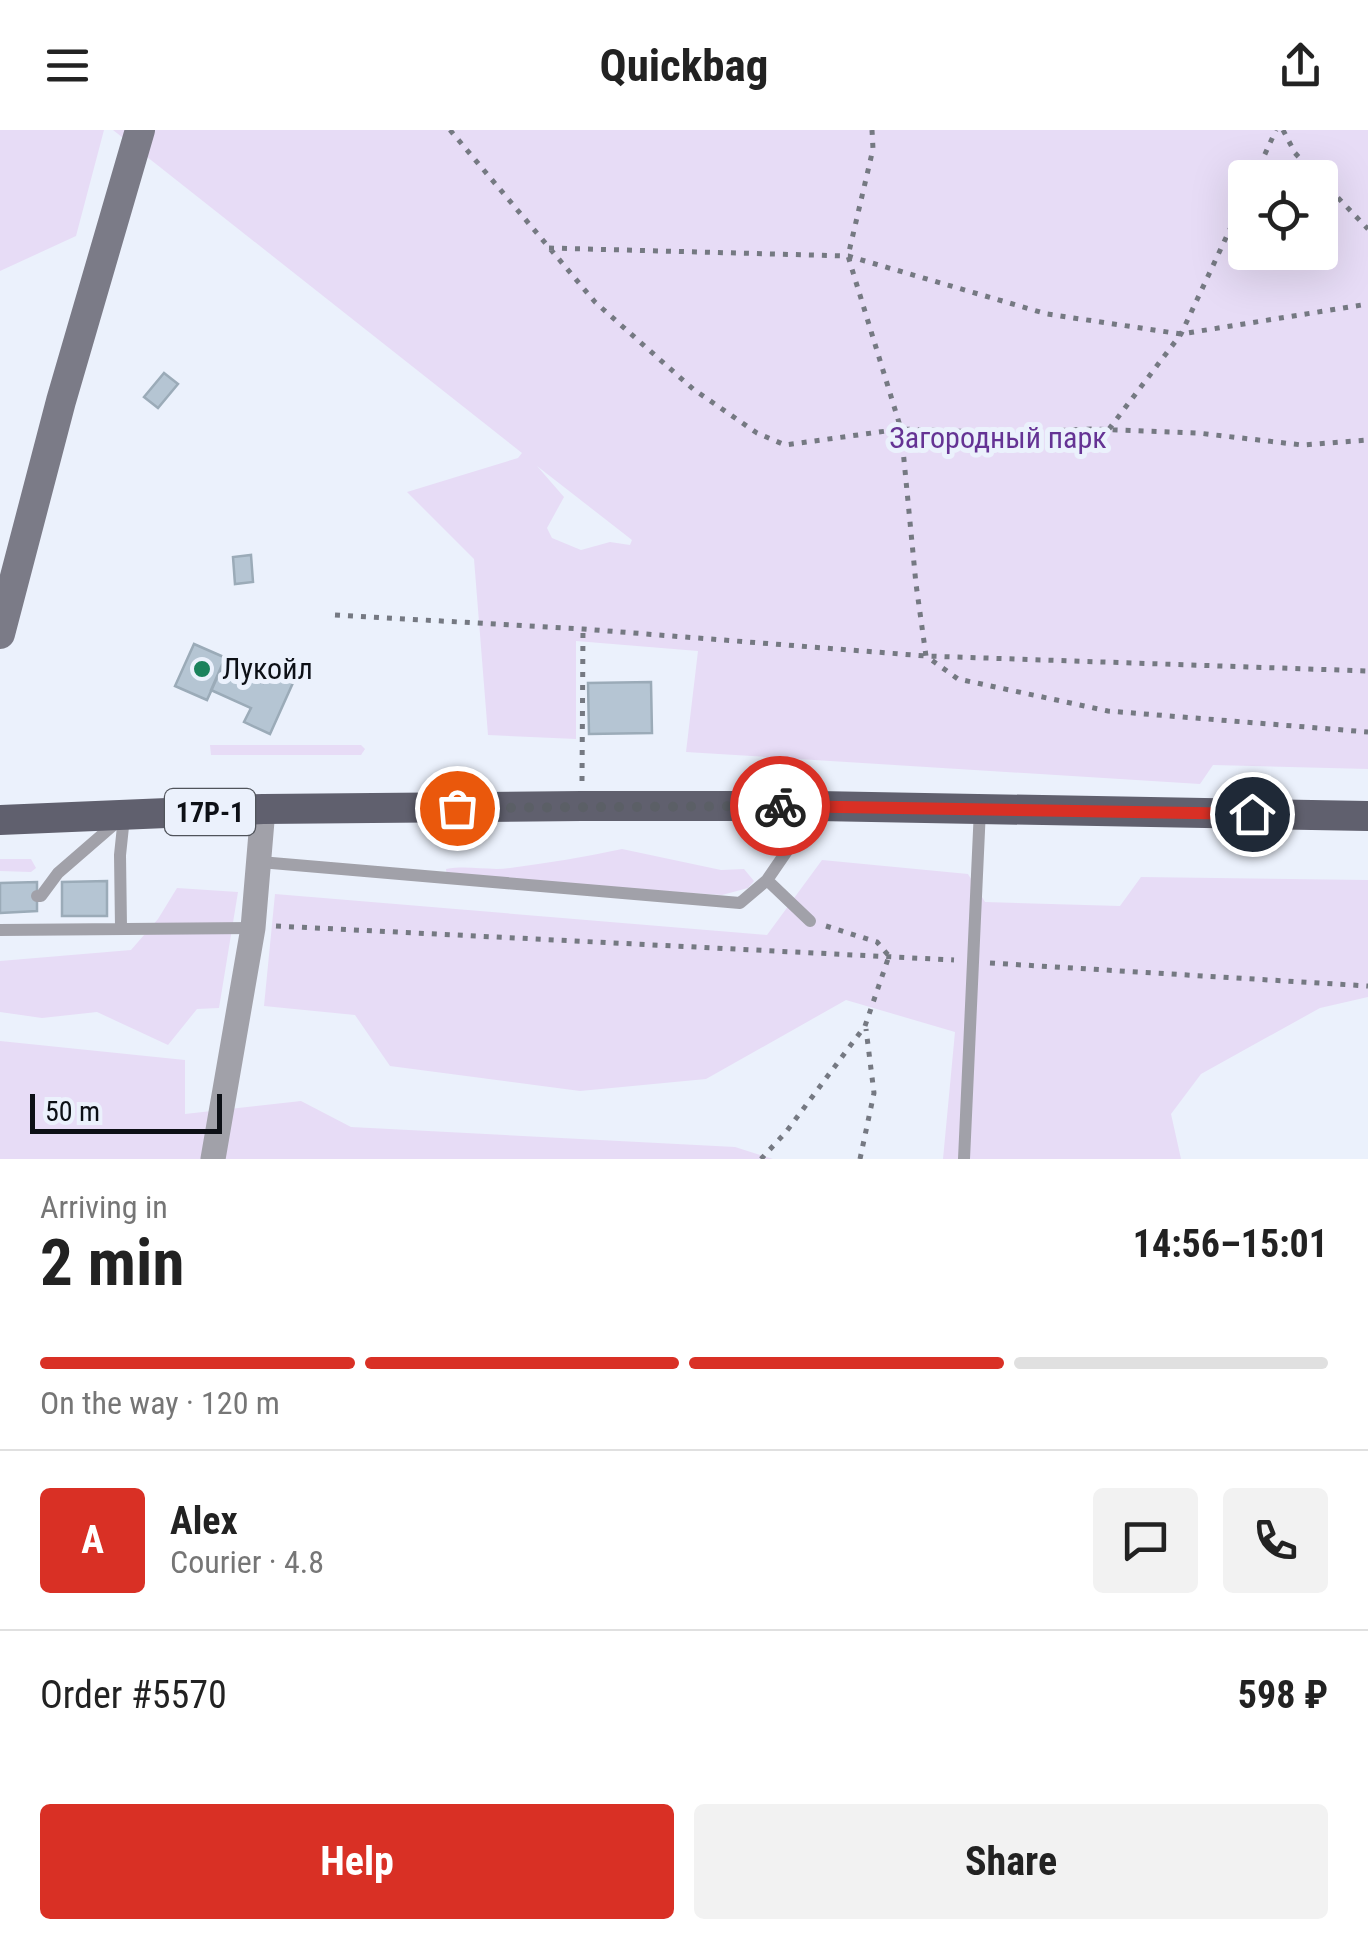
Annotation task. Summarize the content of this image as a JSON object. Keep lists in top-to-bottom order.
{
  "streets": {
    "main road": ["17Р-1"]
  },
  "parks": ["Загородный парк"],
  "places": ["Лукойл"],
  "scale_bar": "50 m",
  "page": {
    "header": "Quickbag",
    "scale": "50 m",
    "heading": ["2 min", "Arriving in", "14:56–15:01"],
    "panel": [
      "Alex",
      "Courier · 4.8",
      "Order #5570",
      "598 ₽"
    ],
    "bar": "On the way · 120 m",
    "round": "A",
    "buttons": ["Help", "Share"]
  }
}
